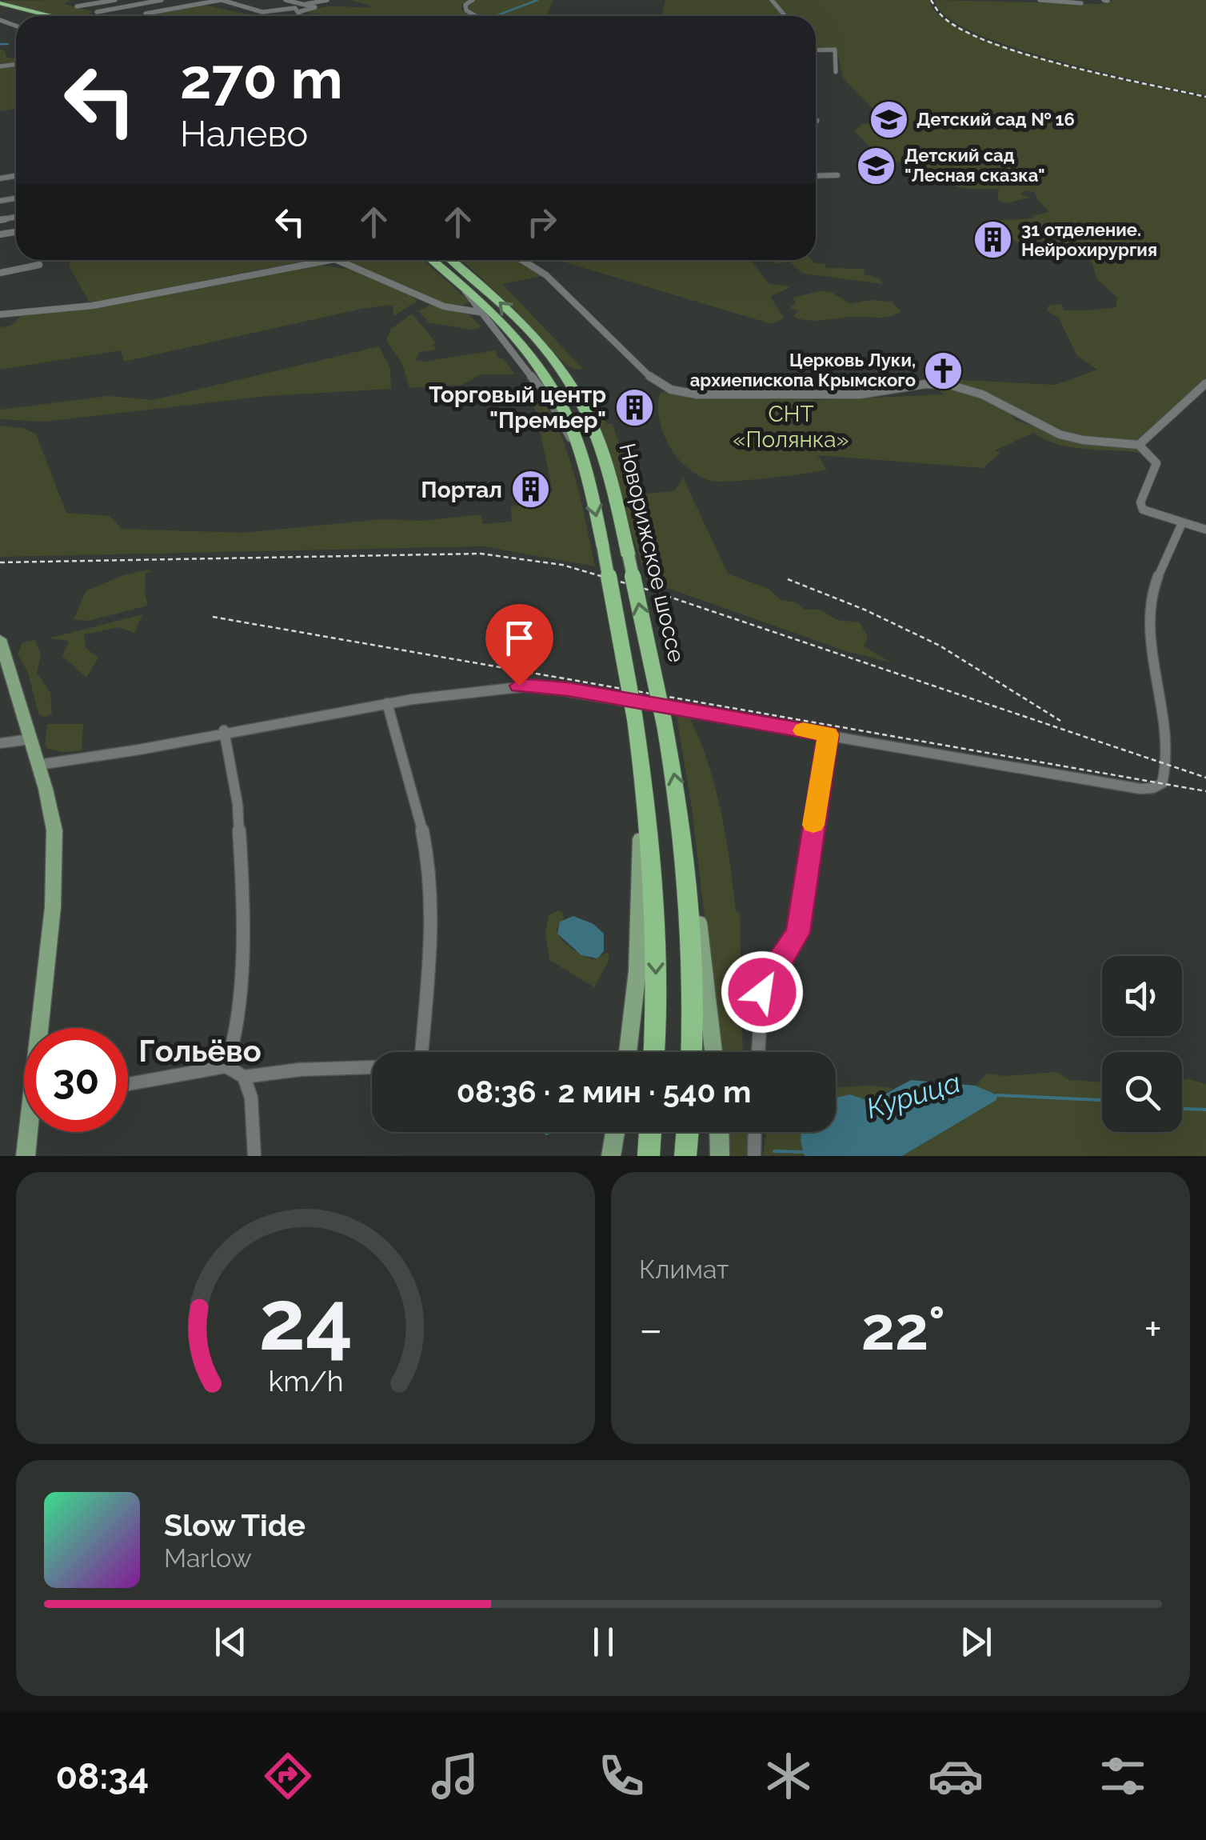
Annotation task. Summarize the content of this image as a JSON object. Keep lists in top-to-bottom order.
{
  "streets": {
    "highway": ["Новорижское шоссе"]
  },
  "districts": ["Гольёво"],
  "water": ["Курица"],
  "parks": ["СНТ «Полянка»"],
  "places": {
    "school or university": ["Детский сад № 16", "Детский сад \"Лесная сказка\""],
    "building": ["31 отделение. Нейрохирургия", "Торговый центр \"Премьер\"", "Портал"],
    "church": ["Церковь Луки, архиепископа Крымского"]
  },
  "page": {
    "turn": ["270 m", "Налево"],
    "limit": "30",
    "trip": "08:36 · 2 мин · 540 m",
    "tile": "Климат",
    "heat": ["−", "22°", "+"],
    "song": ["Slow Tide", "Marlow"],
    "tabs": "08:34",
    "gauge": ["24", "km/h"]
  }
}
